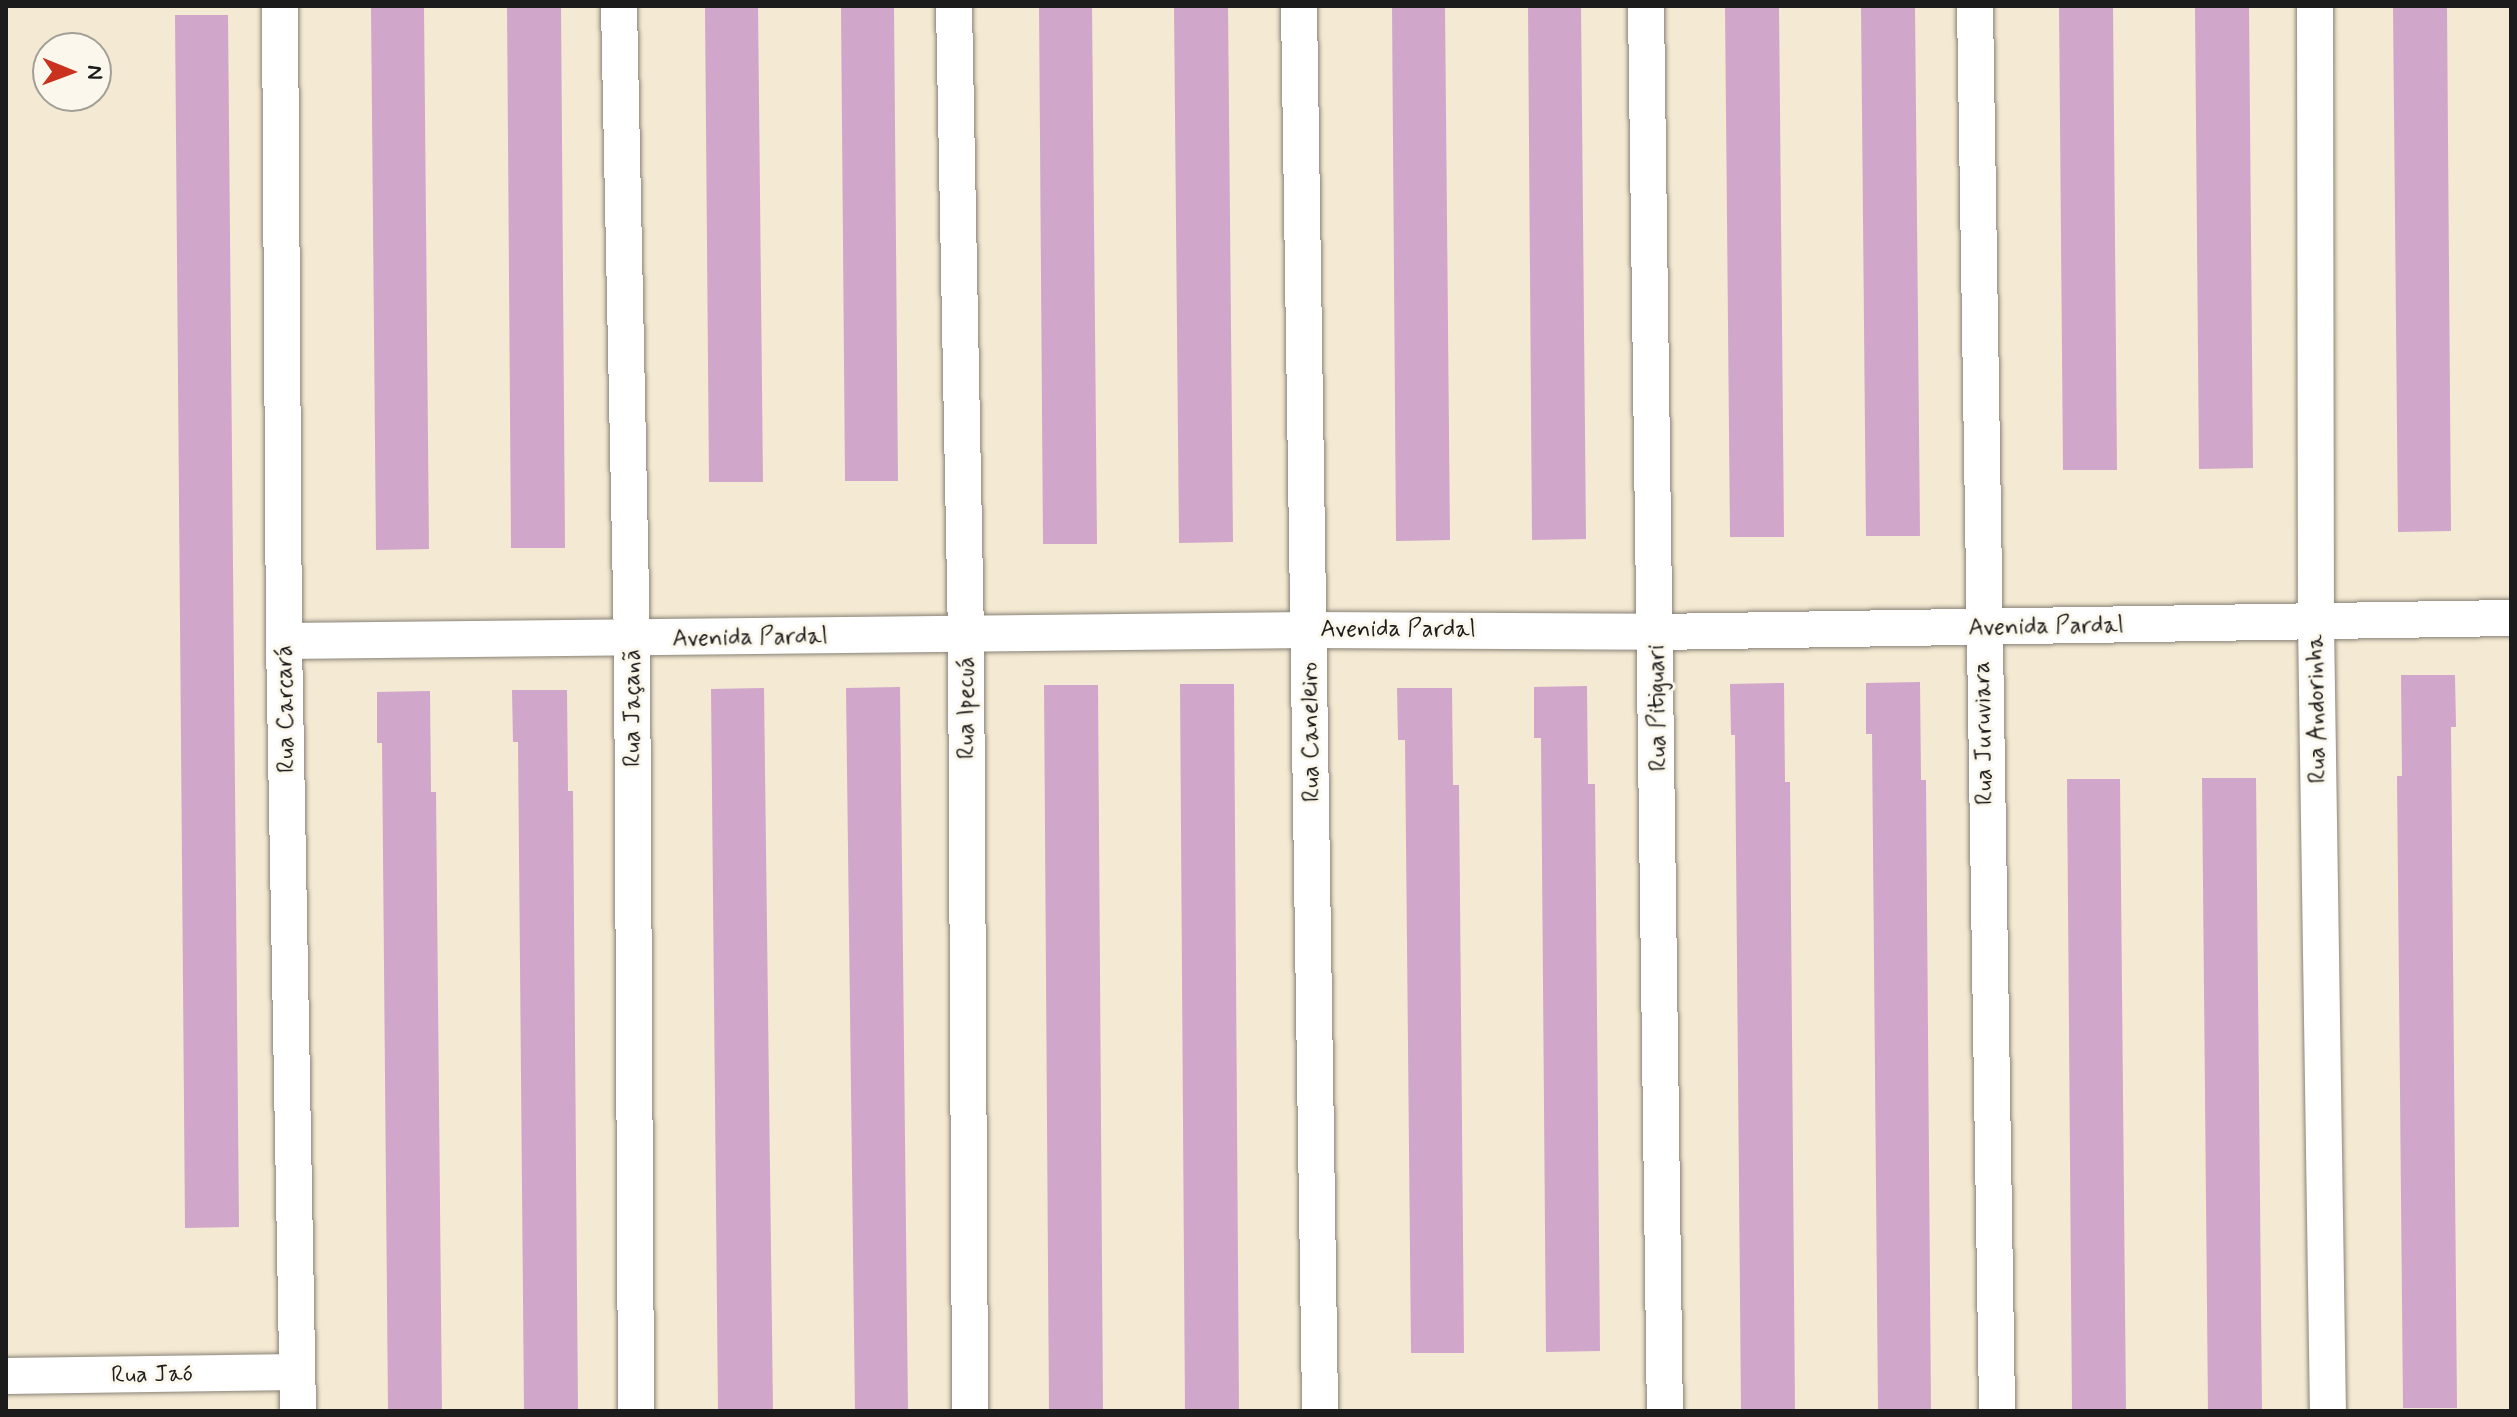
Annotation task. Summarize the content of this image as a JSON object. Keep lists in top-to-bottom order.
{
  "streets": {
    "street": [
      "Avenida Pardal",
      "Rua Jaçanã",
      "Rua Ipecuá",
      "Rua Pitiguari",
      "Rua Carcará",
      "Rua Andorinha",
      "Rua Caneleiro",
      "Rua Juruviara",
      "Rua Jaó"
    ]
  },
  "crossings": [
    ["Avenida Pardal", "Rua Jaçanã"],
    ["Avenida Pardal", "Rua Ipecuá"],
    ["Avenida Pardal", "Rua Pitiguari"],
    ["Avenida Pardal", "Rua Carcará"],
    ["Avenida Pardal", "Rua Andorinha"],
    ["Avenida Pardal", "Rua Caneleiro"],
    ["Avenida Pardal", "Rua Juruviara"],
    ["Rua Carcará", "Rua Jaó"]
  ],
  "north": "right"
}
